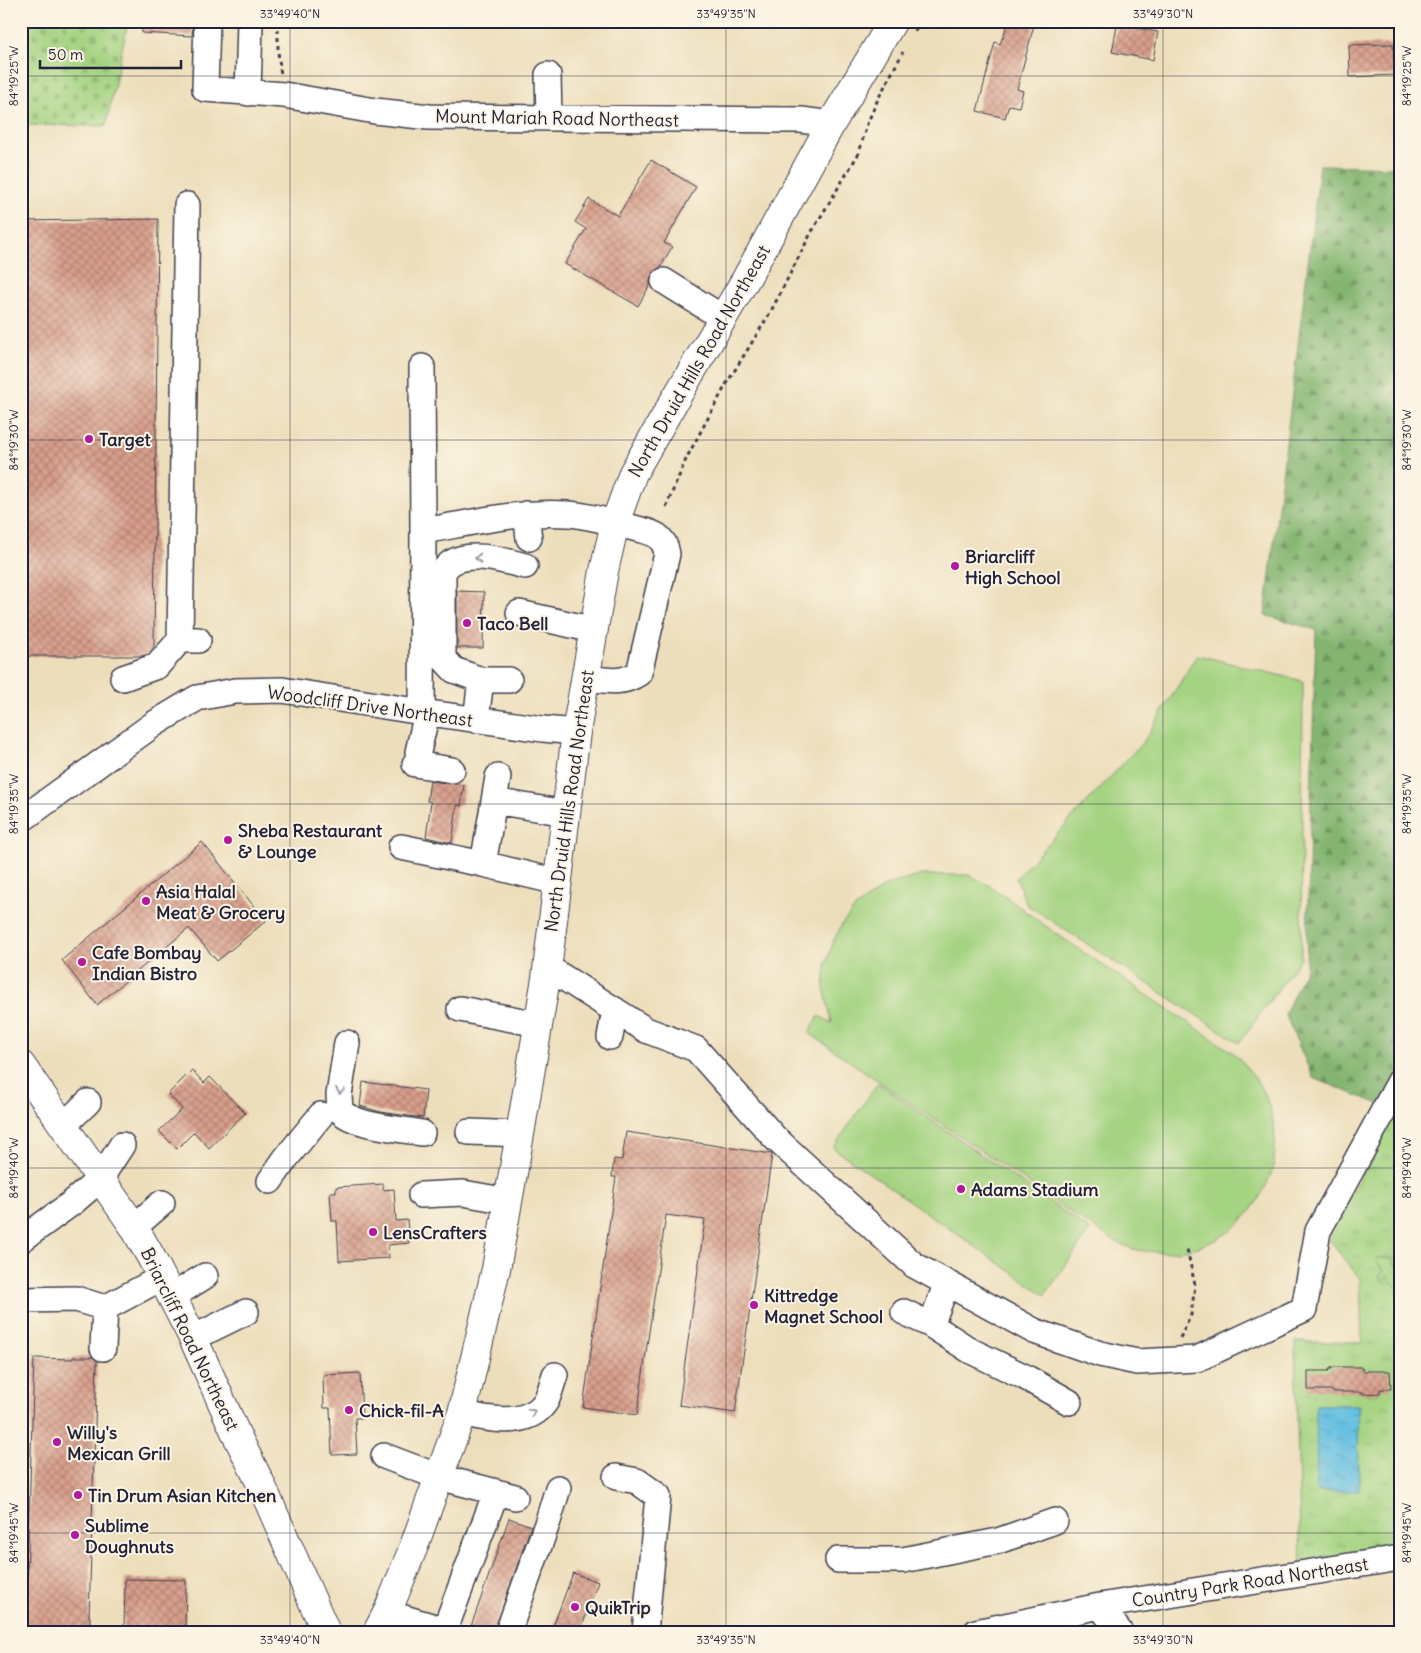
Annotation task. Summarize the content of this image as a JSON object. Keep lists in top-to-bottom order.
{
  "streets": {
    "main road": ["North Druid Hills Road Northeast", "Briarcliff Road Northeast"],
    "street": ["Mount Mariah Road Northeast", "Woodcliff Drive Northeast", "Country Park Road Northeast"]
  },
  "crossings": [
    ["Mount Mariah Road Northeast", "North Druid Hills Road Northeast"],
    ["North Druid Hills Road Northeast", "Woodcliff Drive Northeast"]
  ],
  "places": [
    "Target",
    "Briarcliff High School",
    "Taco Bell",
    "Sheba Restaurant & Lounge",
    "Asia Halal Meat & Grocery",
    "Cafe Bombay Indian Bistro",
    "Adams Stadium",
    "LensCrafters",
    "Kittredge Magnet School",
    "Chick-fil-A",
    "Willy's Mexican Grill",
    "Tin Drum Asian Kitchen",
    "Sublime Doughnuts",
    "QuikTrip"
  ],
  "scale_bar": "50 m",
  "coordinates": [
    "33°49'40\"N",
    "33°49'35\"N",
    "33°49'30\"N",
    "84°19'25\"W",
    "84°19'30\"W",
    "84°19'35\"W",
    "84°19'40\"W",
    "84°19'45\"W"
  ]
}
